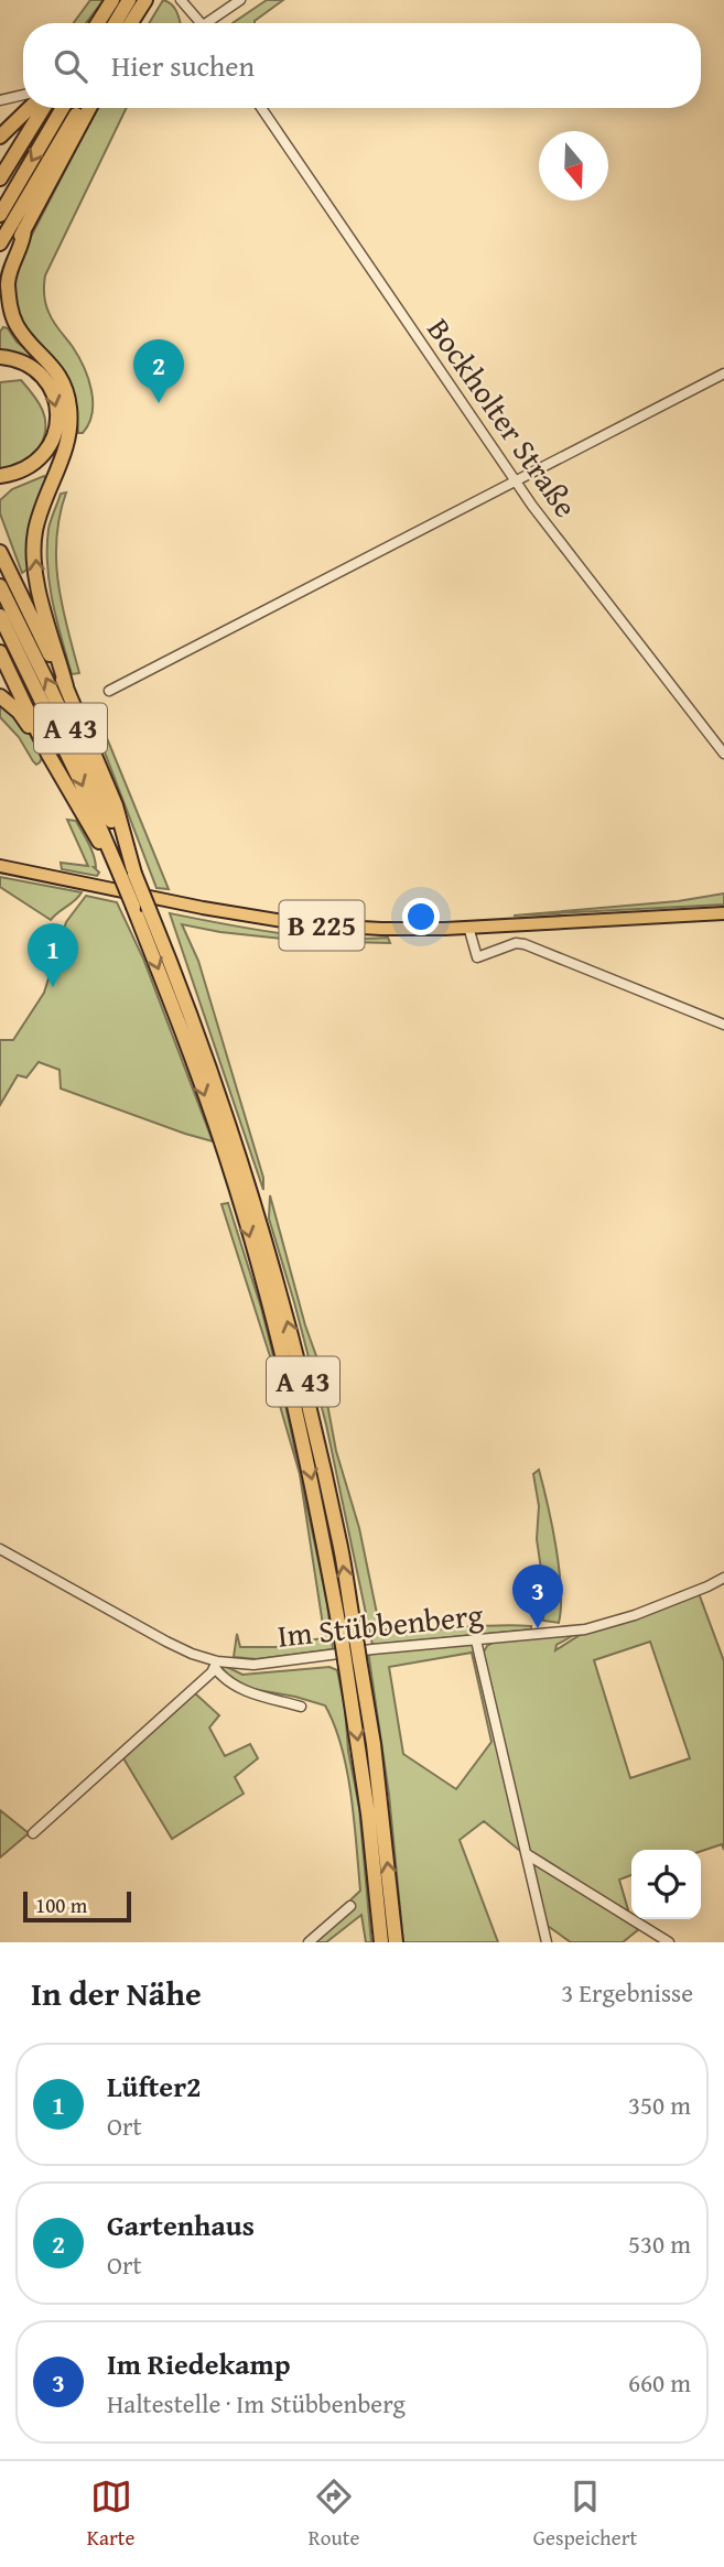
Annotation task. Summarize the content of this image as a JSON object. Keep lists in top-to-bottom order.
{
  "streets": {
    "highway": ["A 43"],
    "main road": ["B 225"],
    "street": ["Bockholter Straße", "Im Stübbenberg"]
  },
  "scale_bar": "100 m",
  "north": "bottom",
  "page": {
    "search": "Hier suchen",
    "pins": ["2", "1", "3"],
    "scale": "100 m",
    "heading": ["In der Nähe", "3 Ergebnisse"],
    "list": [
      {
        "mark": "1",
        "name": "Lüfter2",
        "note": "Ort",
        "value": "350 m"
      },
      {
        "mark": "2",
        "name": "Gartenhaus",
        "note": "Ort",
        "value": "530 m"
      },
      {
        "mark": "3",
        "name": "Im Riedekamp",
        "note": "Haltestelle · Im Stübbenberg",
        "value": "660 m"
      }
    ],
    "nav": ["Karte", "Route", "Gespeichert"]
  }
}
